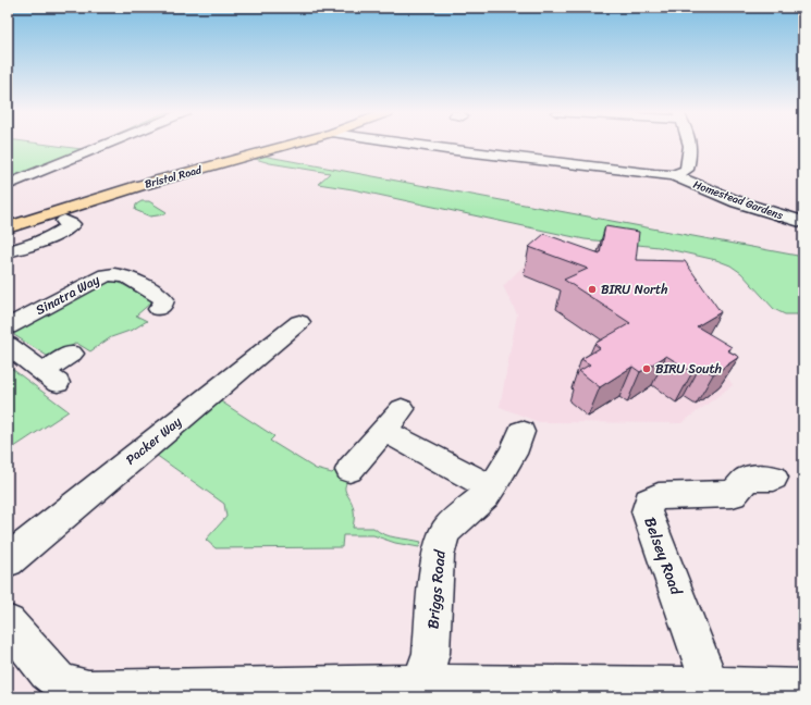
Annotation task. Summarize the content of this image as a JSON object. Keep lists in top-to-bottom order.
{
  "streets": {
    "main road": ["Bristol Road"],
    "street": [
      "Homestead Gardens",
      "Sinatra Way",
      "Packer Way",
      "Belsey Road",
      "Briggs Road"
    ]
  },
  "places": ["BIRU North", "BIRU South"]
}
